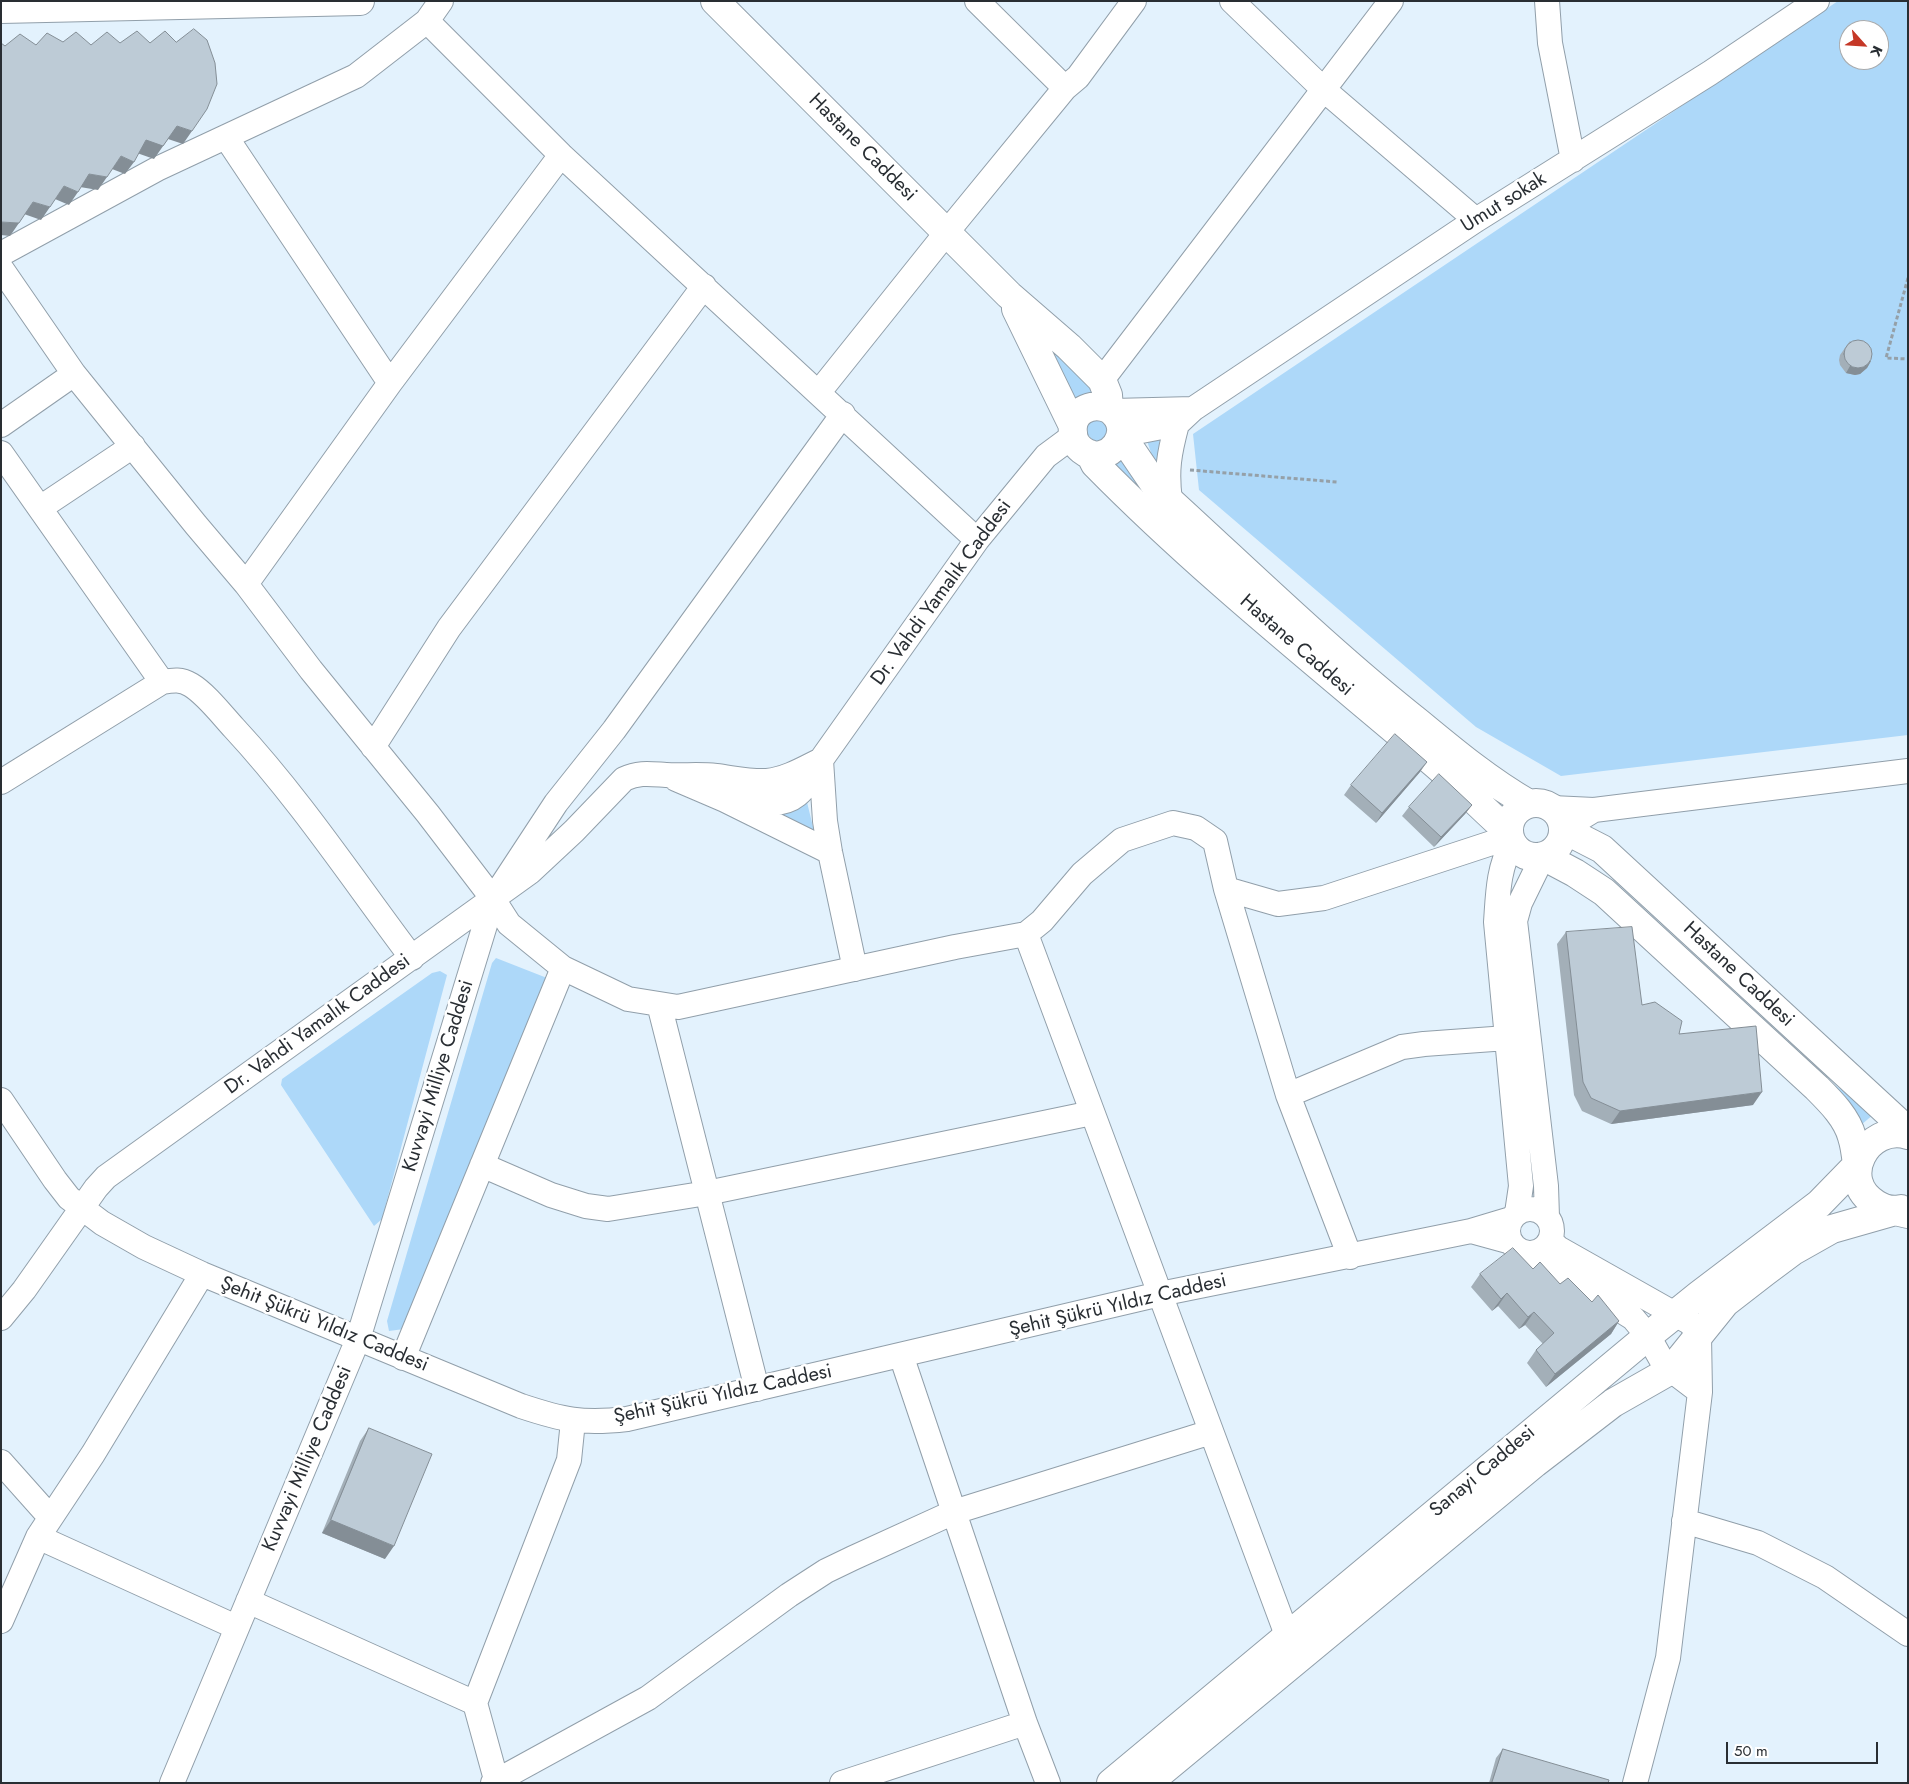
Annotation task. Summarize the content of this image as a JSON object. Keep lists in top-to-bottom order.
{
  "streets": {
    "main road": ["Hastane Caddesi", "Sanayi Caddesi"],
    "street": [
      "Umut sokak",
      "Dr. Vahdi Yamalık Caddesi",
      "Kuvvayi Milliye Caddesi",
      "Şehit Şükrü Yıldız Caddesi"
    ]
  },
  "crossings": [
    ["Hastane Caddesi", "Dr. Vahdi Yamalık Caddesi"],
    ["Hastane Caddesi", "Sanayi Caddesi"],
    ["Dr. Vahdi Yamalık Caddesi", "Kuvvayi Milliye Caddesi"],
    ["Dr. Vahdi Yamalık Caddesi", "Şehit Şükrü Yıldız Caddesi"],
    ["Kuvvayi Milliye Caddesi", "Şehit Şükrü Yıldız Caddesi"]
  ],
  "scale_bar": "50 m",
  "north": "bottom right"
}
